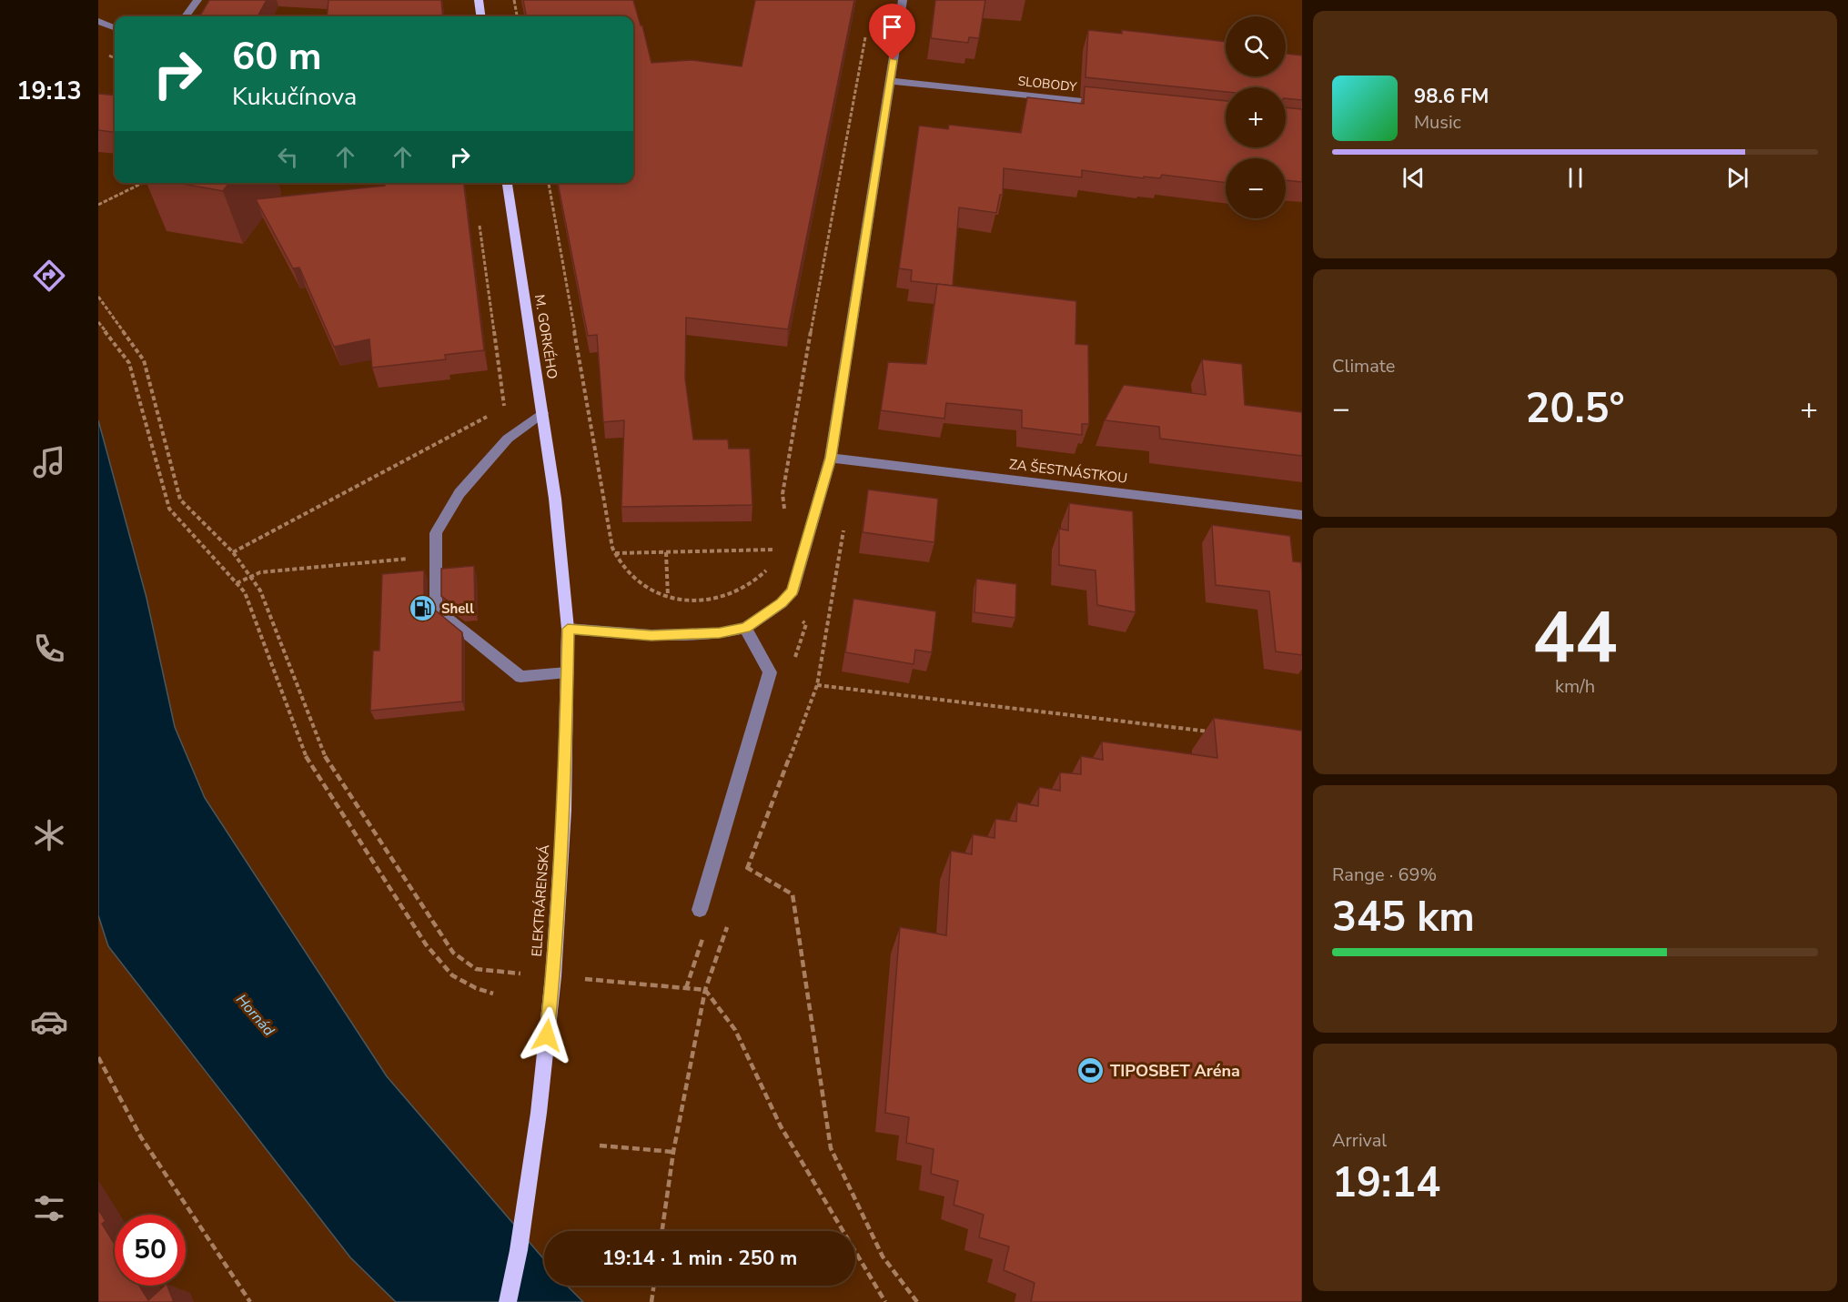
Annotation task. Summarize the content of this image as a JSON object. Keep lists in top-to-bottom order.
{
  "streets": {
    "main road": ["M. GORKÉHO", "ELEKTRÁRENSKÁ"],
    "street": ["SLOBODY", "ZA ŠESTNÁSTKOU"]
  },
  "crossings": [
    ["M. GORKÉHO", "ELEKTRÁRENSKÁ"]
  ],
  "water": ["Hornád"],
  "places": {
    "fuel station": ["Shell"],
    "sports": ["TIPOSBET Aréna"]
  },
  "page": {
    "tabs": "19:13",
    "map_buttons": ["+", "−"],
    "turn": ["60 m", "Kukučínova"],
    "song": ["98.6 FM", "Music"],
    "tile": [
      "Climate",
      ["44", "km/h"],
      ["Range · 69%", "345 km"],
      ["Arrival", "19:14"]
    ],
    "heat": ["−", "20.5°", "+"],
    "limit": "50",
    "trip": "19:14 · 1 min · 250 m"
  }
}
